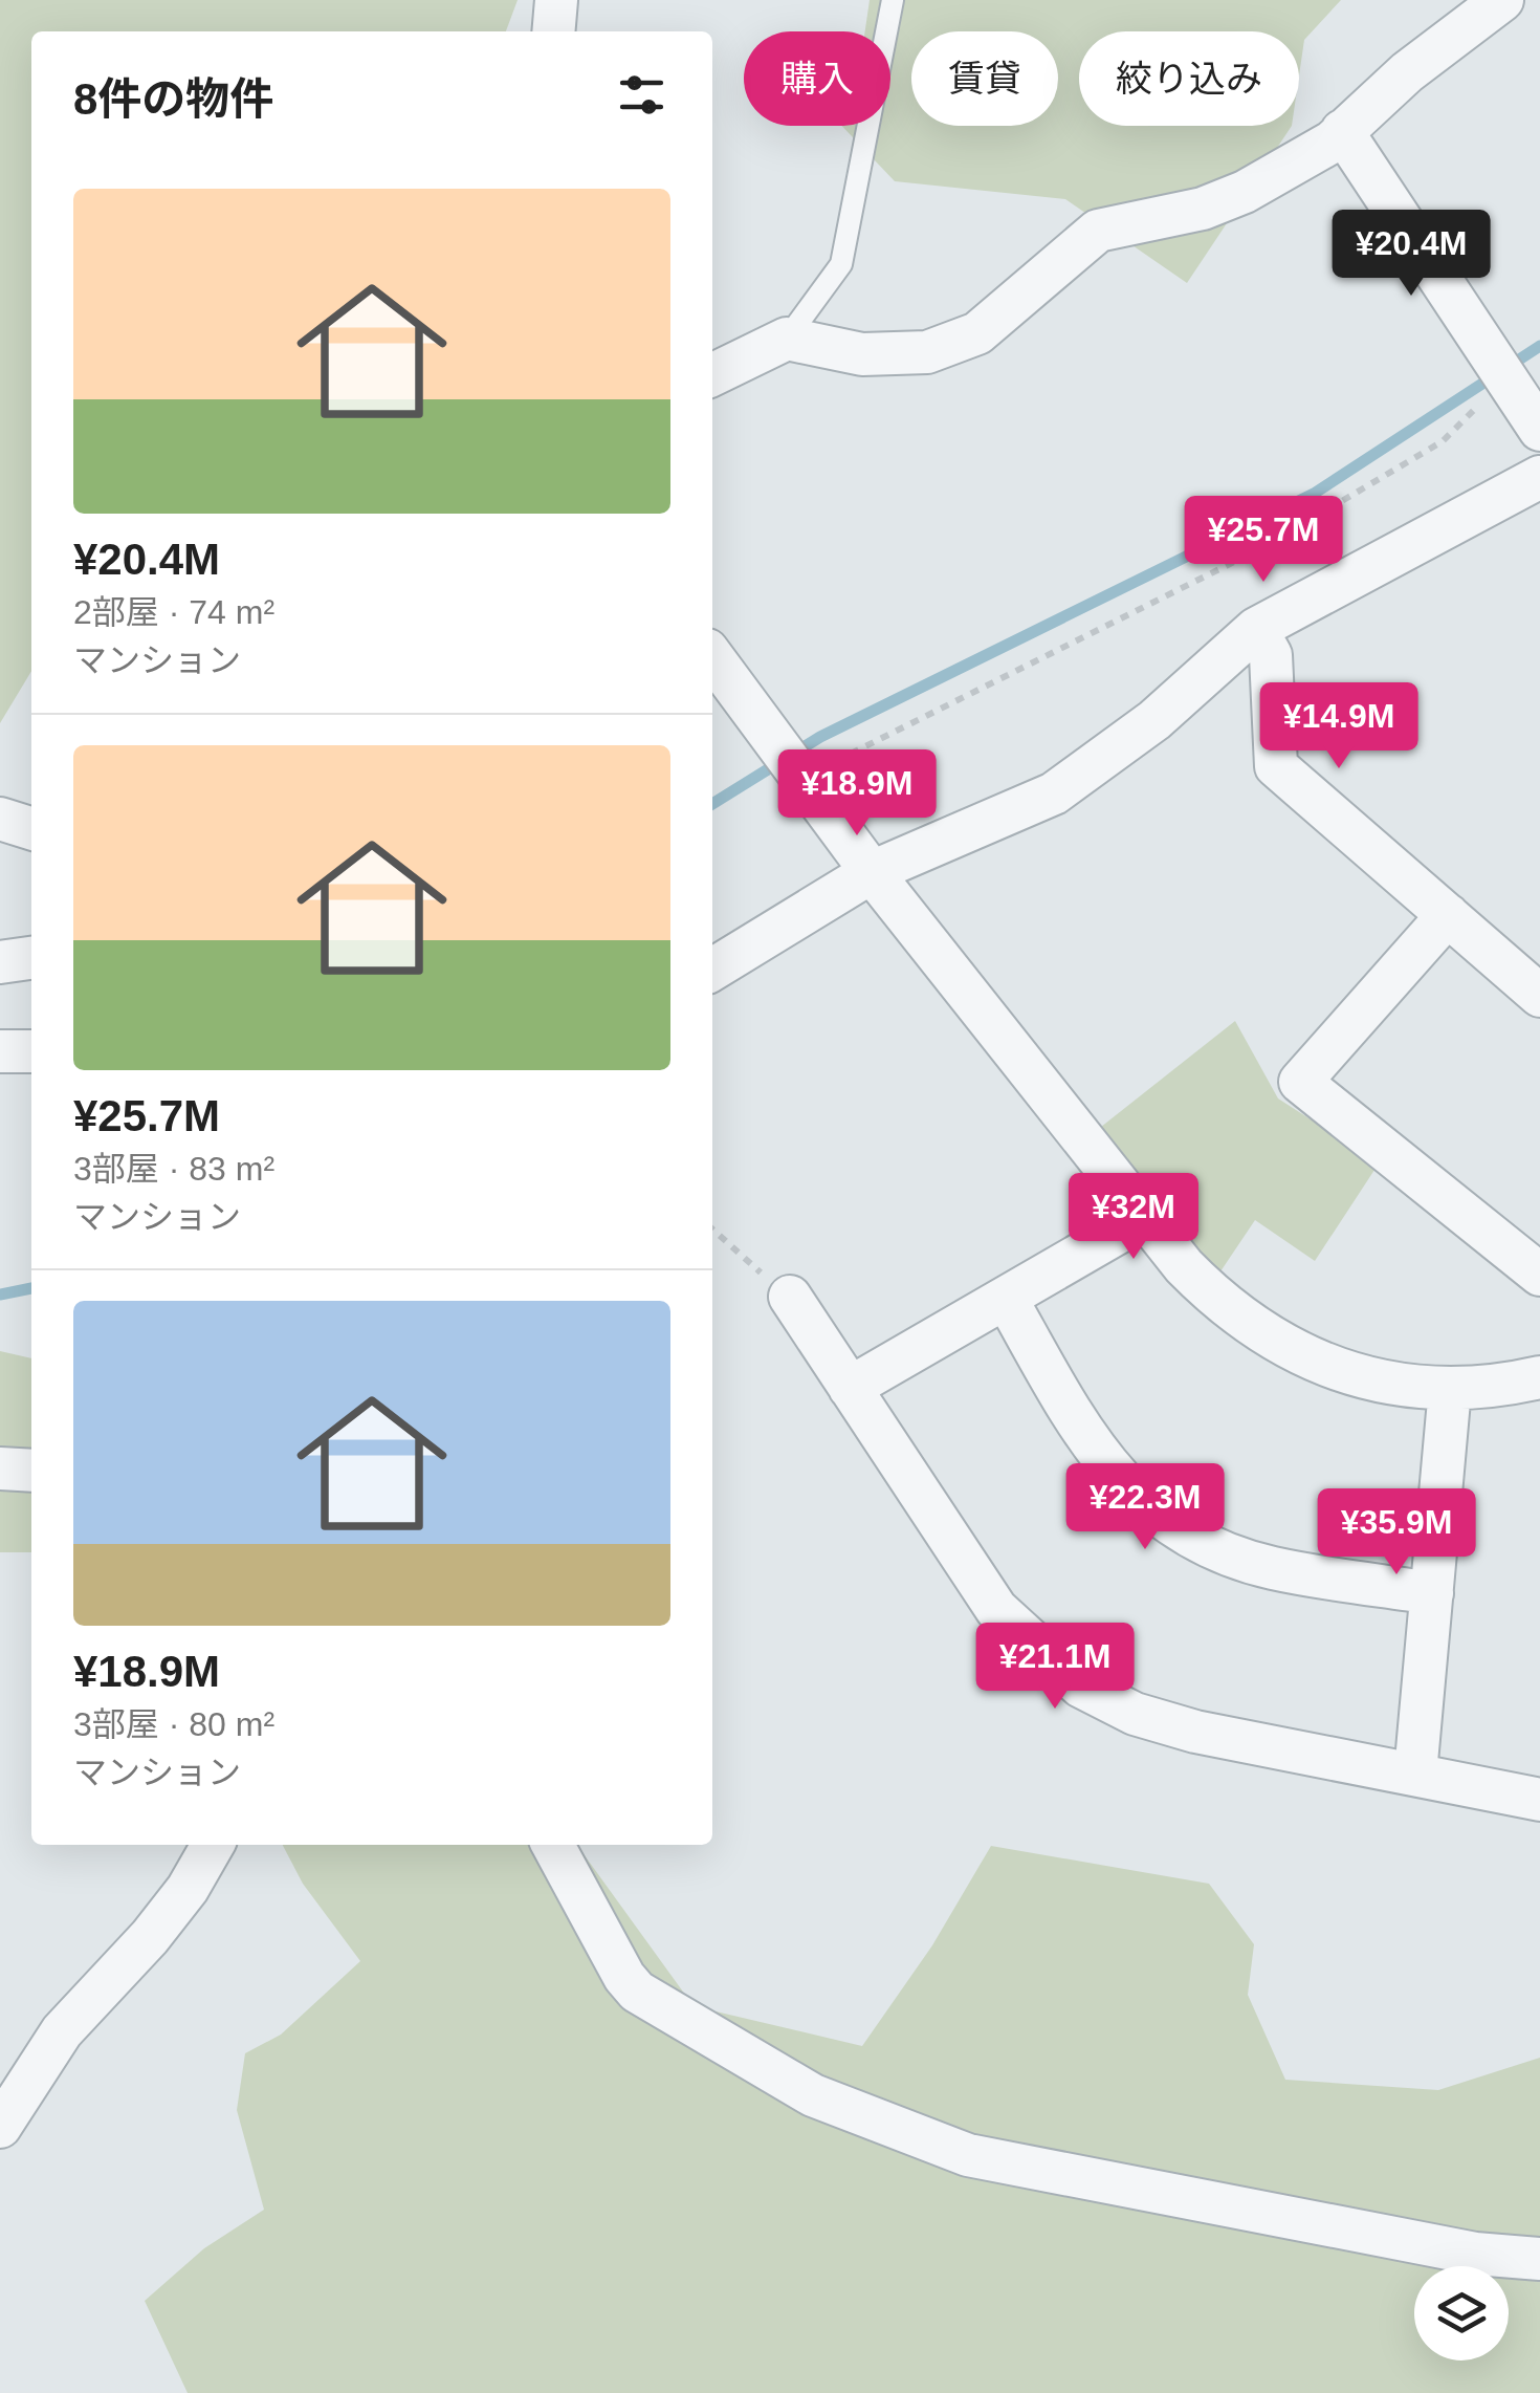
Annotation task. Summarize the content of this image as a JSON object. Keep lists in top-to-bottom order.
{
  "page": {
    "chip": ["購入", "賃貸", "絞り込み"],
    "heading": "8件の物件",
    "list": [
      {
        "name": "¥20.4M",
        "note": "2部屋 · 74 m² · マンション"
      },
      {
        "name": "¥25.7M",
        "note": "3部屋 · 83 m² · マンション"
      },
      {
        "name": "¥18.9M",
        "note": "3部屋 · 80 m² · マンション"
      }
    ],
    "price": [
      "¥20.4M",
      "¥25.7M",
      "¥14.9M",
      "¥18.9M",
      "¥32M",
      "¥22.3M",
      "¥35.9M",
      "¥21.1M"
    ]
  }
}
